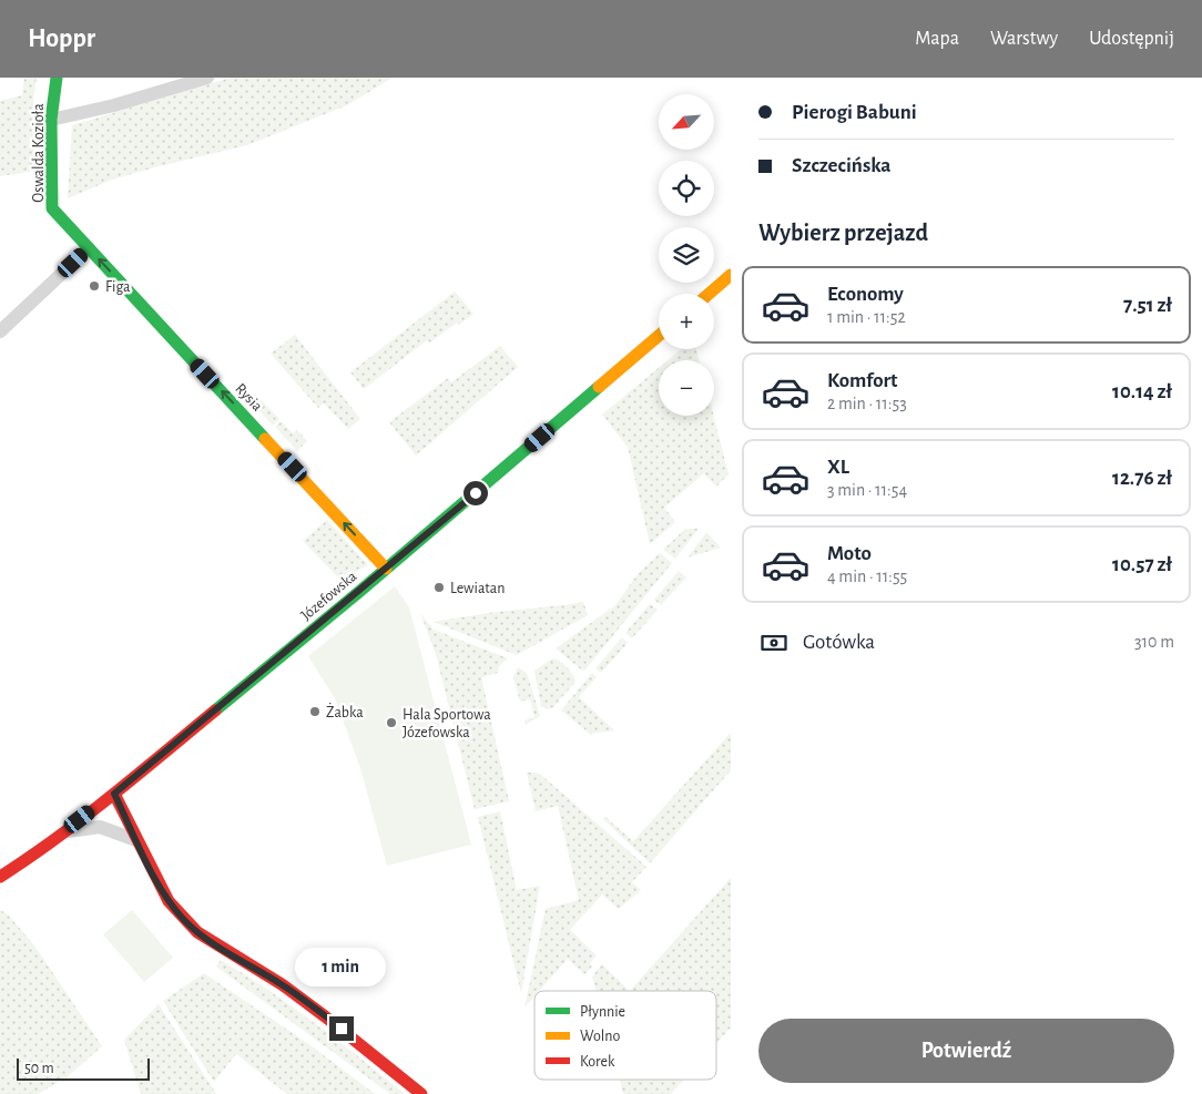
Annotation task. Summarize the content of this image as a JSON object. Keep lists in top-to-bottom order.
{
  "streets": {
    "street": ["Oswalda Kozioła", "Rysia", "Józefowska"]
  },
  "crossings": [
    ["Oswalda Kozioła", "Rysia"],
    ["Rysia", "Józefowska"]
  ],
  "one_way": ["Rysia"],
  "places": [
    "Figa",
    "Lewiatan",
    "Żabka",
    "Hala Sportowa Józefowska"
  ],
  "legend": ["Płynnie", "Wolno", "Korek"],
  "scale_bar": "50 m",
  "north": "bottom left",
  "page": {
    "header": "Hoppr",
    "nav": ["Mapa", "Warstwy", "Udostępnij"],
    "banner": ["Pierogi Babuni", "Szczecińska"],
    "map_buttons": ["+", "−"],
    "heading": "Wybierz przejazd",
    "list": [
      {
        "name": "Economy",
        "note": "1 min · 11:52",
        "value": "7.51 zł"
      },
      {
        "name": "Komfort",
        "note": "2 min · 11:53",
        "value": "10.14 zł"
      },
      {
        "name": "XL",
        "note": "3 min · 11:54",
        "value": "12.76 zł"
      },
      {
        "name": "Moto",
        "note": "4 min · 11:55",
        "value": "10.57 zł"
      }
    ],
    "pay": ["Gotówka", "310 m"],
    "bubble": "1 min",
    "buttons": "Potwierdź",
    "scale": "50 m"
  }
}
